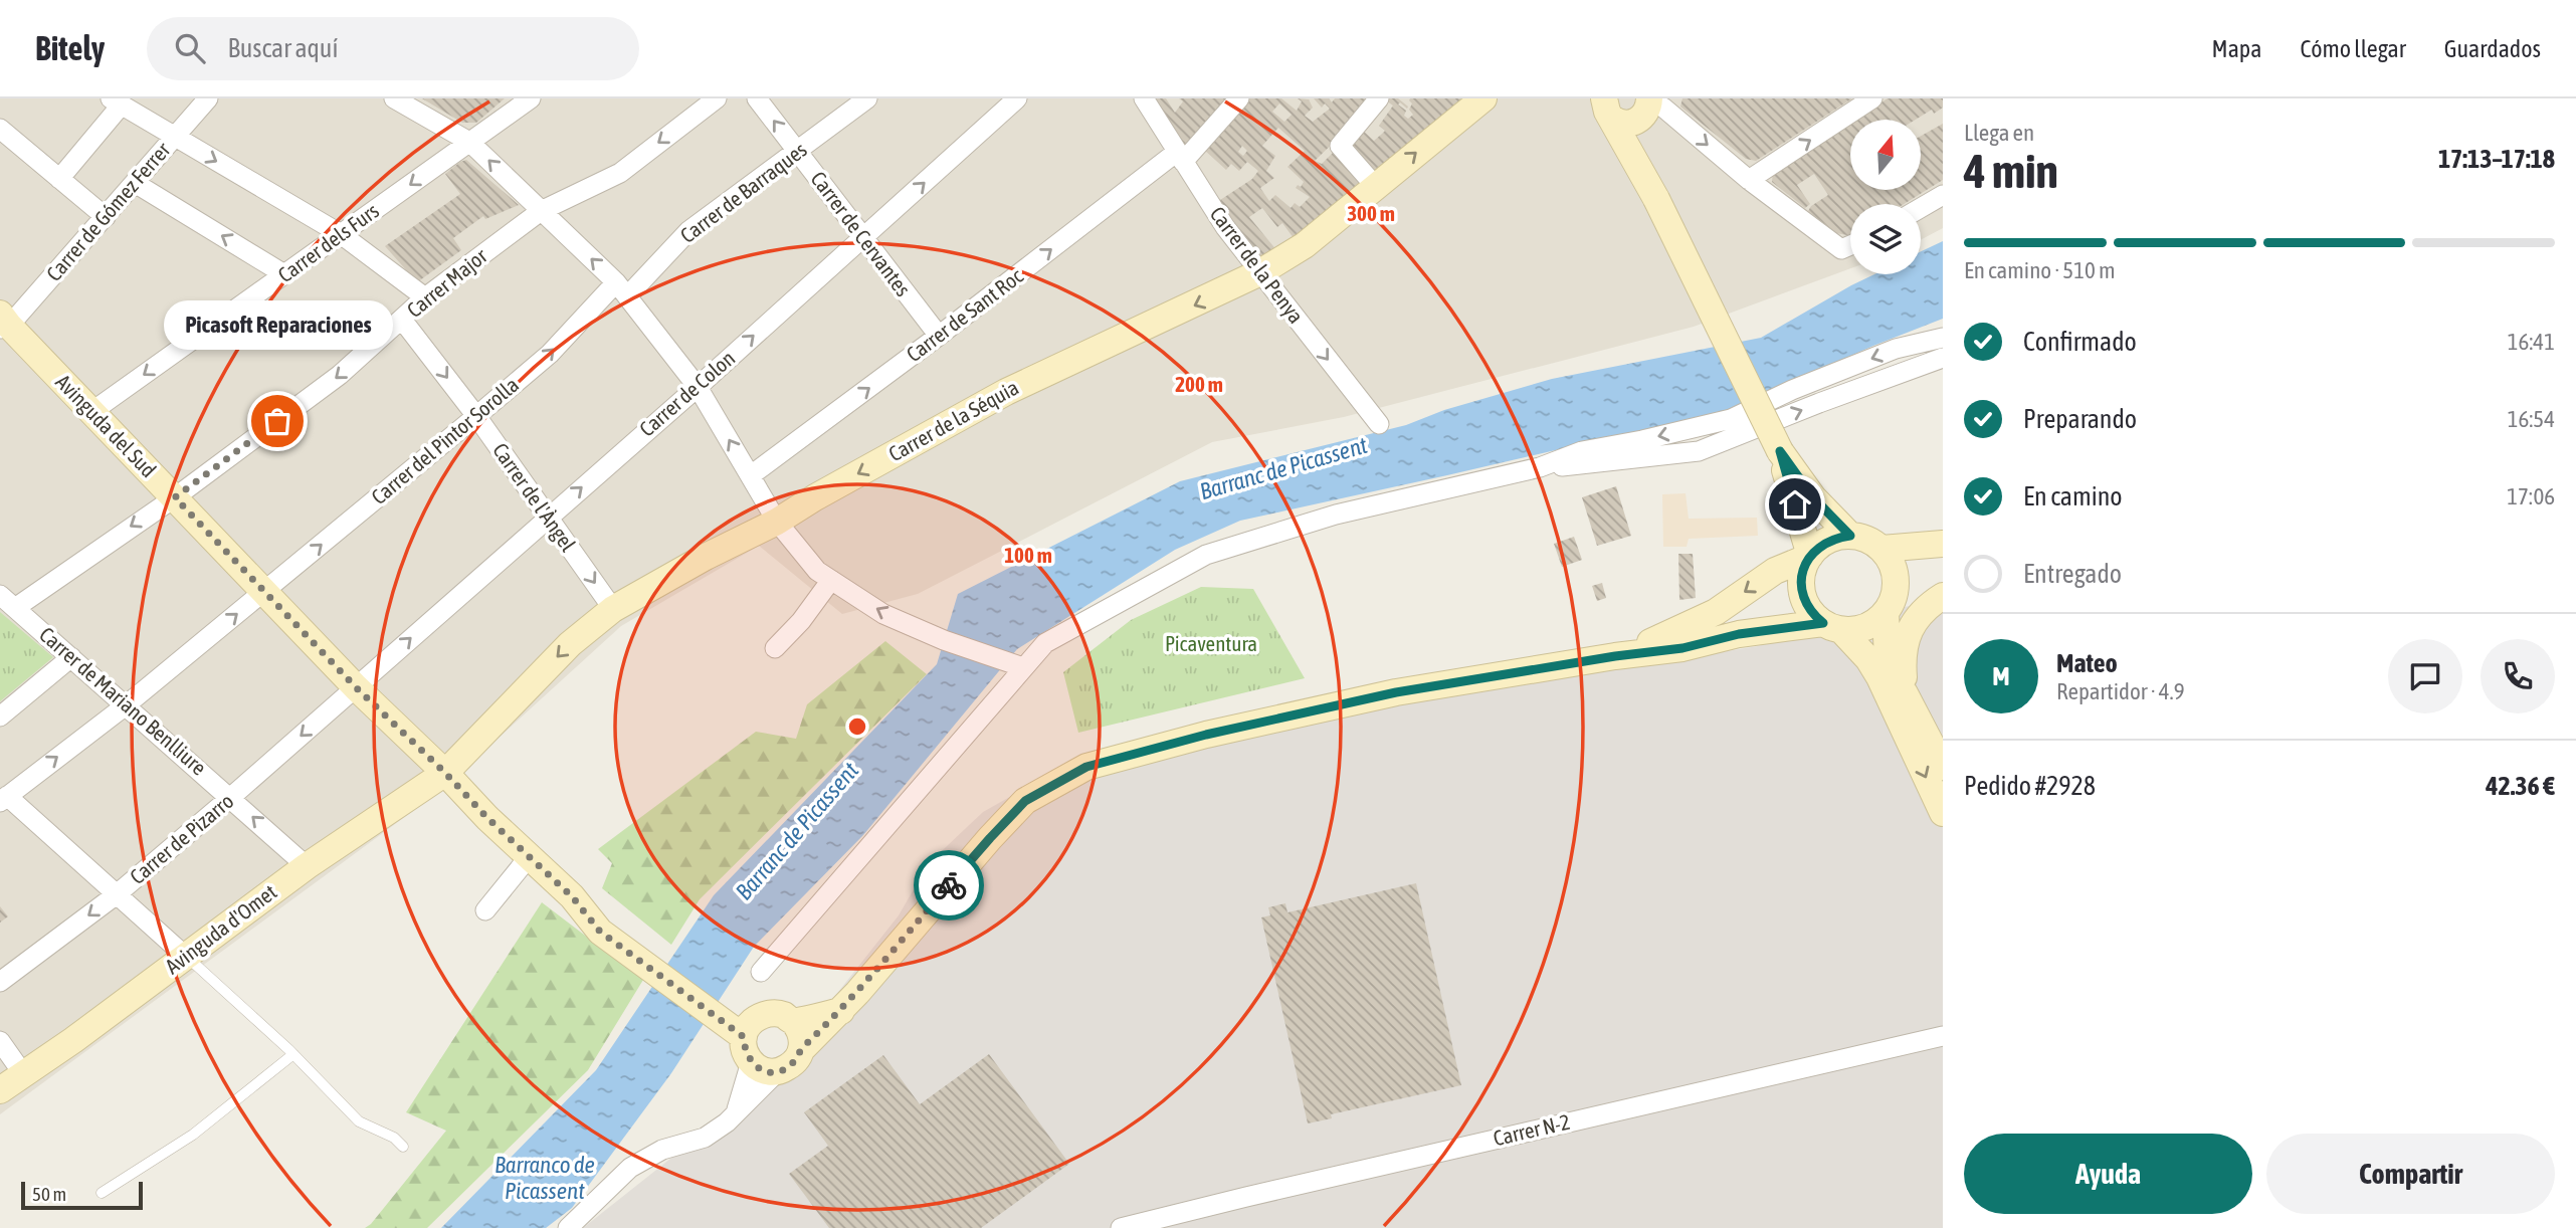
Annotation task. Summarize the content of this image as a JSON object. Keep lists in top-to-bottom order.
{
  "streets": {
    "street": [
      "Carrer de Barraques",
      "Carrer de Gómez Ferrer",
      "Carrer de Cervantes",
      "Carrer dels Furs",
      "Carrer de la Penya",
      "Carrer Major",
      "Carrer de Sant Roc",
      "Carrer de Colon",
      "Carrer de la Séquia",
      "Avinguda del Sud",
      "Carrer del Pintor Sorolla",
      "Carrer de l'Àngel",
      "Carrer de Mariano Benlliure",
      "Carrer de Pizarro",
      "Avinguda d'Omet",
      "Carrer N-2"
    ]
  },
  "crossings": [
    ["Carrer de Barraques", "Carrer de Cervantes"],
    ["Carrer de Barraques", "Carrer del Pintor Sorolla"],
    ["Carrer de Gómez Ferrer", "Avinguda del Sud"],
    ["Carrer de Cervantes", "Carrer de Sant Roc"],
    ["Carrer de Cervantes", "Carrer de Colon"],
    ["Carrer dels Furs", "Avinguda del Sud"],
    ["Carrer de la Penya", "Carrer de Sant Roc"],
    ["Carrer de la Penya", "Carrer de la Séquia"],
    ["Carrer Major", "Avinguda del Sud"],
    ["Carrer Major", "Carrer de l'Àngel"],
    ["Carrer Major", "Carrer de Mariano Benlliure"],
    ["Carrer de Colon", "Avinguda del Sud"],
    ["Carrer de Colon", "Carrer de l'Àngel"],
    ["Carrer de Colon", "Carrer de Pizarro"],
    ["Carrer de la Séquia", "Avinguda del Sud"],
    ["Carrer de la Séquia", "Carrer de l'Àngel"],
    ["Carrer de la Séquia", "Avinguda d'Omet"],
    ["Avinguda del Sud", "Carrer del Pintor Sorolla"],
    ["Avinguda del Sud", "Carrer de Pizarro"],
    ["Avinguda del Sud", "Avinguda d'Omet"],
    ["Carrer del Pintor Sorolla", "Carrer de l'Àngel"],
    ["Carrer del Pintor Sorolla", "Carrer de Mariano Benlliure"],
    ["Carrer de Mariano Benlliure", "Carrer de Pizarro"],
    ["Carrer de Mariano Benlliure", "Avinguda d'Omet"]
  ],
  "one_way": [
    "Carrer dels Furs",
    "Carrer de la Penya",
    "Carrer Major",
    "Carrer de Sant Roc",
    "Carrer de Colon",
    "Carrer del Pintor Sorolla",
    "Carrer de l'Àngel",
    "Carrer de Pizarro"
  ],
  "water": ["Barranc de Picassent", "Barranco de Picassent"],
  "parks": ["Picaventura"],
  "places": ["Picasoft Reparaciones"],
  "scale_bar": "50 m",
  "north": "top",
  "page": {
    "header": "Bitely",
    "search": "Buscar aquí",
    "nav": ["Mapa", "Cómo llegar", "Guardados"],
    "heading": ["4 min", "Llega en", "17:13–17:18"],
    "panel": [
      "Mateo",
      "Repartidor · 4.9",
      "Pedido #2928",
      "42.36 €"
    ],
    "bar": "En camino · 510 m",
    "bubble": "Picasoft Reparaciones",
    "list": [
      ["Confirmado", "16:41"],
      ["Preparando", "16:54"],
      ["En camino", "17:06"],
      "Entregado"
    ],
    "round": "M",
    "buttons": ["Ayuda", "Compartir"],
    "scale": "50 m"
  },
  "rings": ["300 m", "200 m", "100 m"]
}
